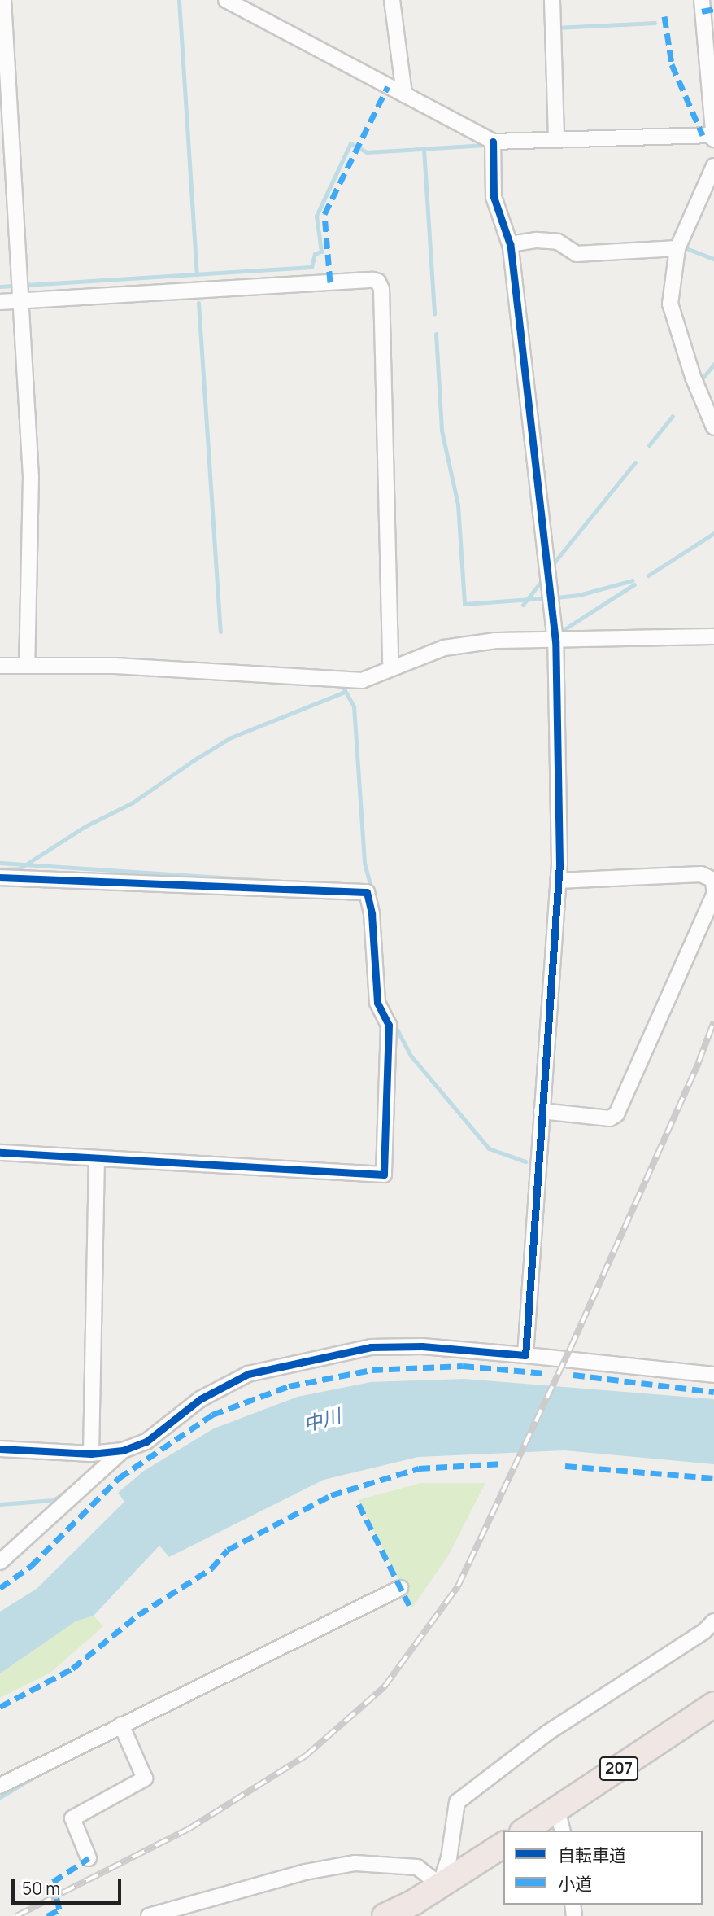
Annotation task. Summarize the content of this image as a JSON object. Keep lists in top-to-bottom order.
{
  "streets": {
    "highway": ["207"]
  },
  "water": ["中川"],
  "legend": ["自転車道", "小道"],
  "scale_bar": "50 m"
}
